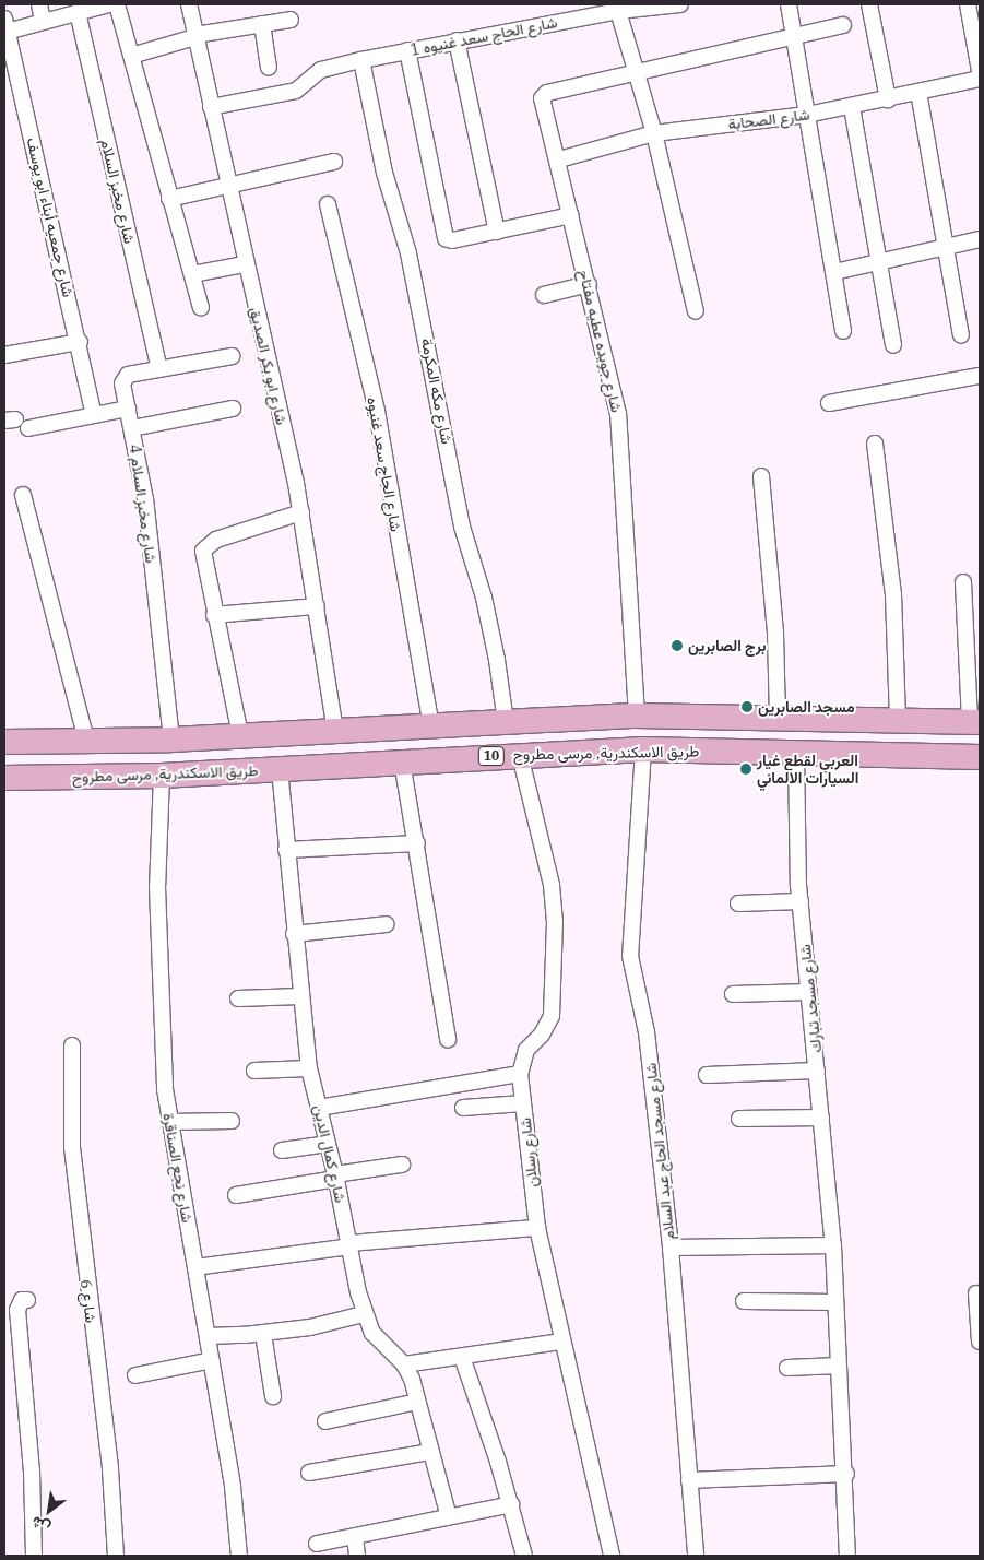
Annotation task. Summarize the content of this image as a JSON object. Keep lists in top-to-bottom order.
{
  "streets": {
    "main road": ["طريق الاسكندرية, مرسى مطروح", "10"],
    "street": [
      "شارع الحاج سعد غنيوه 1",
      "شارع الصحابة",
      "شارع مخبز السلام",
      "شارع جمعيه أبناء ابو يوسف",
      "شارع جويده عطيه مفتاح",
      "شارع ابو بكر الصديق",
      "شارع مكه المكرمة",
      "شارع الحاج سعد غنيوه",
      "شارع مخبز السلام 4",
      "شارع مسجد تبارك",
      "شارع مسجد الحاج عبد السلام",
      "شارع رسلان",
      "شارع كمال الدين",
      "شارع نجع الصناقرة",
      "شارع 6"
    ]
  },
  "crossings": [
    ["شارع الحاج سعد غنيوه 1", "شارع ابو بكر الصديق"],
    ["شارع الحاج سعد غنيوه 1", "شارع مكه المكرمة"],
    ["شارع الصحابة", "شارع جويده عطيه مفتاح"],
    ["شارع مخبز السلام", "شارع مخبز السلام 4"],
    ["شارع جويده عطيه مفتاح", "10"],
    ["شارع ابو بكر الصديق", "10"],
    ["شارع مكه المكرمة", "10"],
    ["شارع الحاج سعد غنيوه", "10"],
    ["شارع مخبز السلام 4", "10"],
    ["طريق الاسكندرية, مرسى مطروح", "شارع مسجد تبارك"],
    ["طريق الاسكندرية, مرسى مطروح", "شارع مسجد الحاج عبد السلام"],
    ["طريق الاسكندرية, مرسى مطروح", "شارع رسلان"],
    ["طريق الاسكندرية, مرسى مطروح", "شارع كمال الدين"],
    ["طريق الاسكندرية, مرسى مطروح", "شارع نجع الصناقرة"]
  ],
  "places": ["برج الصابرين", "مسجد الصابرين", "العربي لقطع غيار السيارات الالماني"],
  "north": "bottom left"
}
